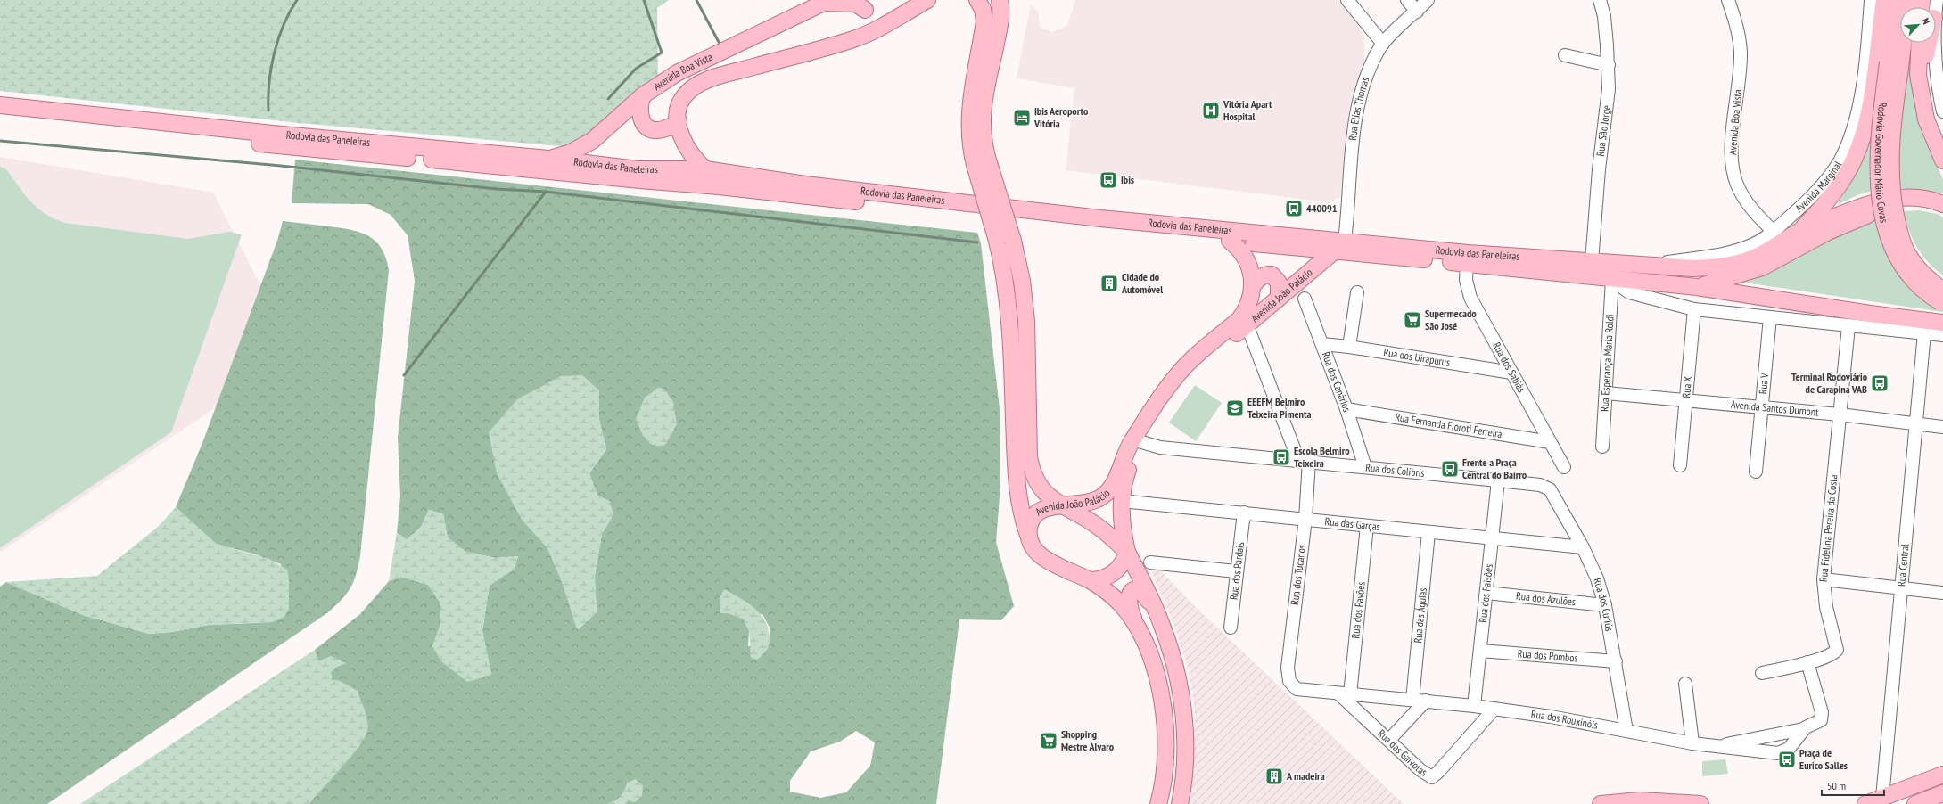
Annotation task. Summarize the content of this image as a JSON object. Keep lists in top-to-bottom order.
{
  "streets": {
    "main road": ["Avenida Boa Vista", "Rodovia das Paneleiras", "Avenida João Palácio"],
    "street": [
      "Rua Elias Thomas",
      "Rua São Jorge",
      "Avenida Marginal",
      "Rua dos Uirapurus",
      "Rua Esperança Maria Roldi",
      "Rua dos Sabiás",
      "Rua dos Canários",
      "Rua V",
      "Rua X",
      "Avenida Santos Dumont",
      "Rua Fernanda Fioroti Ferreira",
      "Rua dos Colibris",
      "Rua das Garças",
      "Rua Fidelina Pereira da Costa",
      "Rua Central",
      "Rua dos Pardais",
      "Rua dos Tucanos",
      "Rua dos Faisões",
      "Rua dos Azulões",
      "Rua dos Curiós",
      "Rua dos Pavões",
      "Rua das Águias",
      "Rua dos Pombos",
      "Rua dos Rouxinóis",
      "Rua das Gaivotas"
    ]
  },
  "crossings": [
    ["Avenida Boa Vista", "Rodovia das Paneleiras"],
    ["Avenida Boa Vista", "Avenida Marginal"],
    ["Rua Elias Thomas", "Rodovia das Paneleiras"],
    ["Rua Elias Thomas", "Avenida João Palácio"],
    ["Rua São Jorge", "Rodovia das Paneleiras"],
    ["Rodovia das Paneleiras", "Avenida Marginal"],
    ["Rodovia das Paneleiras", "Avenida João Palácio"],
    ["Rodovia das Paneleiras", "Rua Esperança Maria Roldi"],
    ["Rodovia das Paneleiras", "Rua dos Sabiás"],
    ["Avenida João Palácio", "Rua dos Colibris"],
    ["Avenida João Palácio", "Rua das Garças"],
    ["Rua dos Uirapurus", "Rua dos Sabiás"],
    ["Rua dos Uirapurus", "Rua dos Canários"],
    ["Rua Esperança Maria Roldi", "Avenida Santos Dumont"],
    ["Rua dos Sabiás", "Rua Fernanda Fioroti Ferreira"],
    ["Rua dos Canários", "Rua Fernanda Fioroti Ferreira"],
    ["Rua dos Canários", "Rua dos Colibris"],
    ["Rua V", "Avenida Santos Dumont"],
    ["Rua X", "Avenida Santos Dumont"],
    ["Avenida Santos Dumont", "Rua Fidelina Pereira da Costa"],
    ["Avenida Santos Dumont", "Rua Central"],
    ["Rua dos Colibris", "Rua dos Tucanos"],
    ["Rua dos Colibris", "Rua dos Faisões"],
    ["Rua dos Colibris", "Rua dos Curiós"],
    ["Rua das Garças", "Rua dos Pardais"],
    ["Rua das Garças", "Rua dos Tucanos"],
    ["Rua das Garças", "Rua dos Faisões"],
    ["Rua das Garças", "Rua dos Curiós"],
    ["Rua das Garças", "Rua dos Pavões"],
    ["Rua das Garças", "Rua das Águias"],
    ["Rua Fidelina Pereira da Costa", "Rua dos Rouxinóis"],
    ["Rua dos Tucanos", "Rua dos Rouxinóis"],
    ["Rua dos Faisões", "Rua dos Azulões"],
    ["Rua dos Faisões", "Rua dos Pombos"],
    ["Rua dos Faisões", "Rua dos Rouxinóis"],
    ["Rua dos Azulões", "Rua dos Curiós"],
    ["Rua dos Curiós", "Rua dos Pombos"],
    ["Rua dos Curiós", "Rua dos Rouxinóis"],
    ["Rua dos Pavões", "Rua dos Rouxinóis"],
    ["Rua dos Pavões", "Rua das Gaivotas"],
    ["Rua das Águias", "Rua dos Rouxinóis"],
    ["Rua dos Rouxinóis", "Rua das Gaivotas"]
  ],
  "places": {
    "hospital": ["Vitória Apart Hospital"],
    "hotel": ["Ibis Aeroporto Vitória"],
    "bus stop": [
      "Ibis",
      "440091",
      "Terminal Rodoviário de Carapina VAB",
      "Escola Belmiro Teixeira",
      "Frente a Praça Central do Bairro",
      "Praça de Eurico Salles"
    ],
    "building": ["Cidade do Automóvel", "A madeira"],
    "supermarket": ["Supermecado São José", "Shopping Mestre Álvaro"],
    "school or university": ["EEEFM Belmiro Teixeira Pimenta"]
  },
  "scale_bar": "50 m",
  "north": "top right"
}
